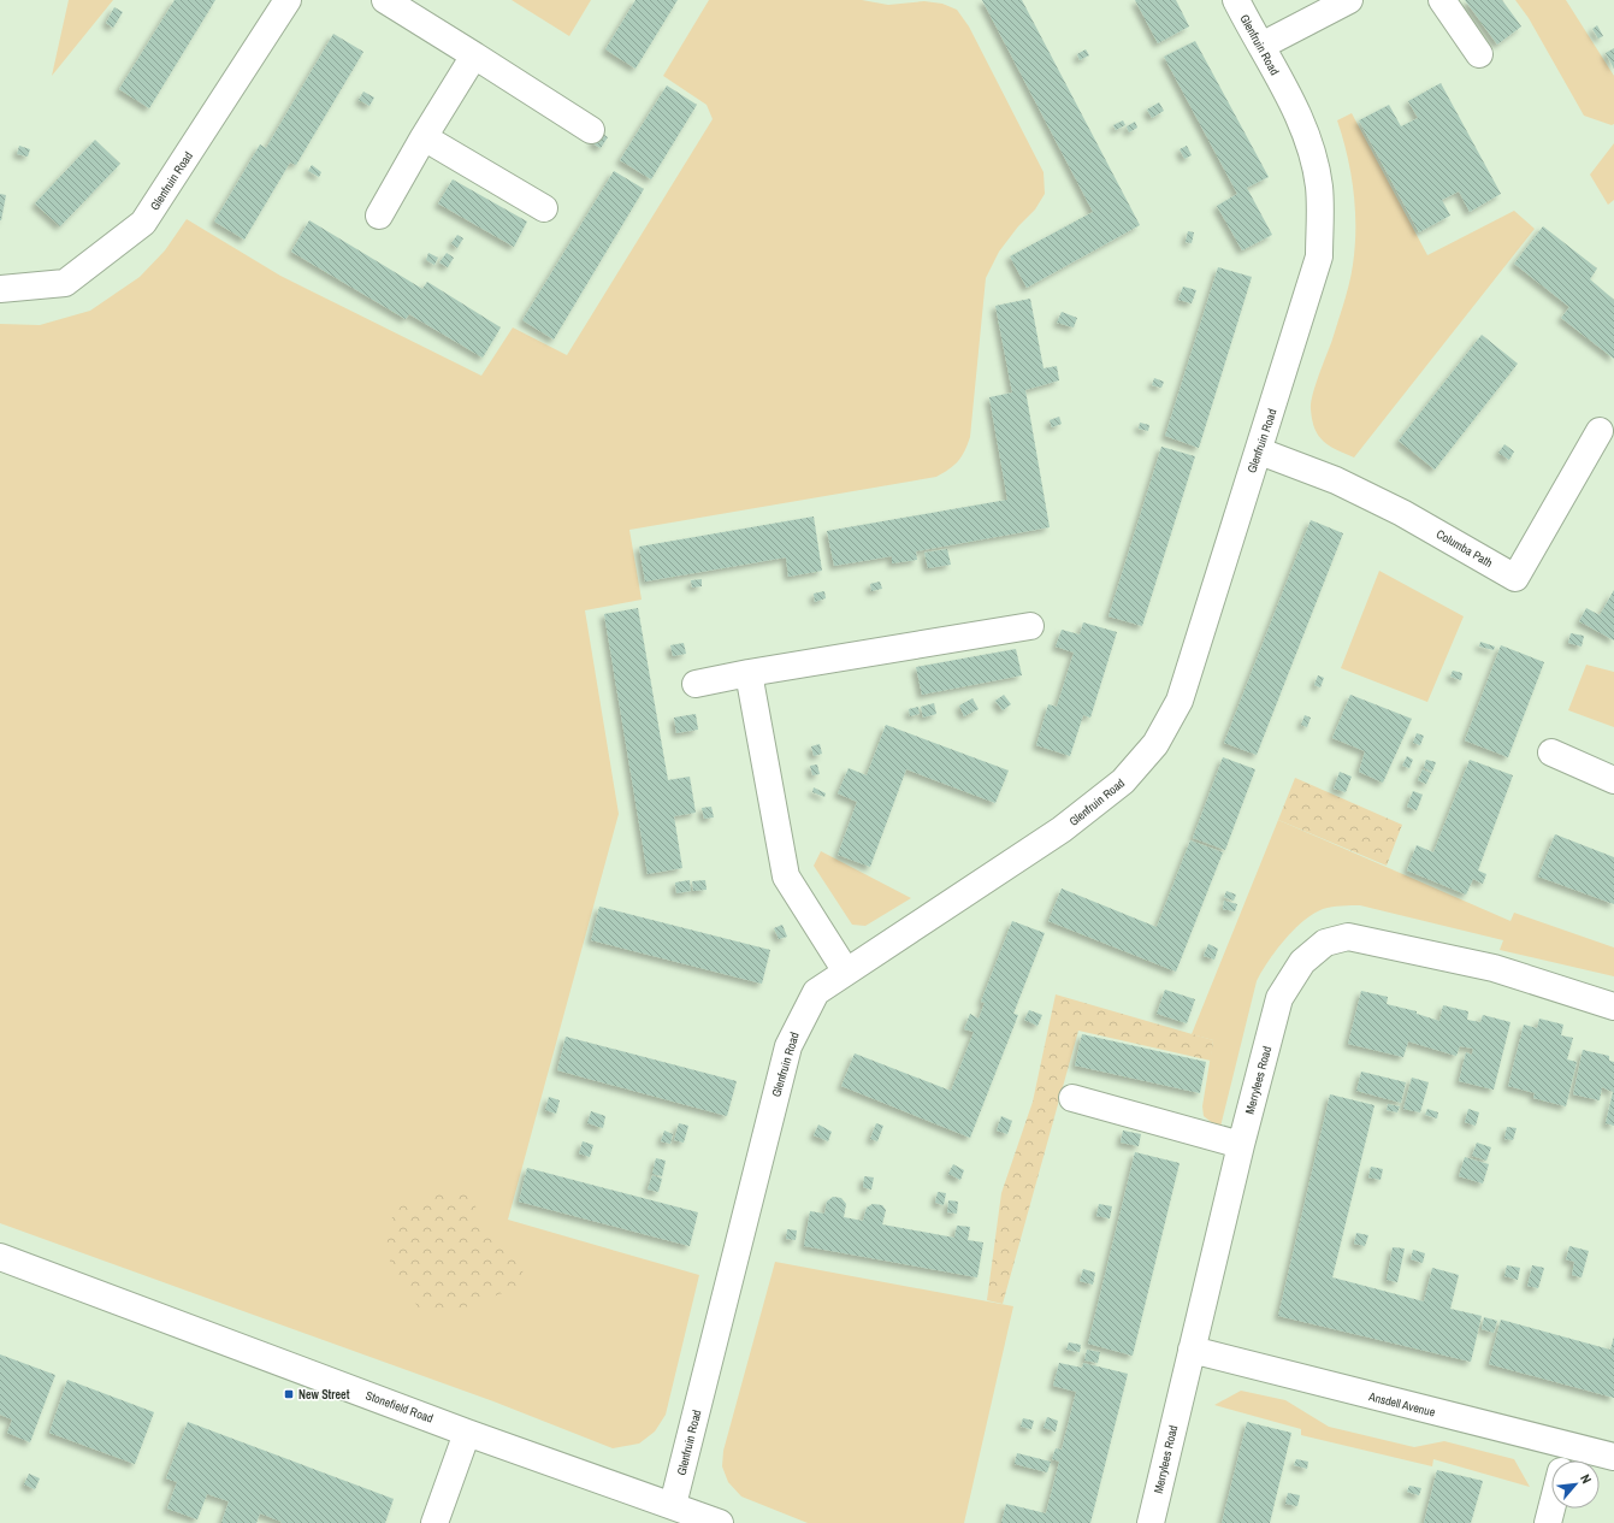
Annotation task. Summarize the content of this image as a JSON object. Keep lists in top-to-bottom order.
{
  "streets": {
    "street": [
      "Glenfruin Road",
      "Columba Path",
      "Merrylees Road",
      "Ansdell Avenue",
      "Stonefield Road"
    ]
  },
  "crossings": [
    ["Glenfruin Road", "Columba Path"],
    ["Glenfruin Road", "Stonefield Road"],
    ["Merrylees Road", "Ansdell Avenue"]
  ],
  "places": {
    "transit": ["New Street"]
  },
  "north": "top right"
}
